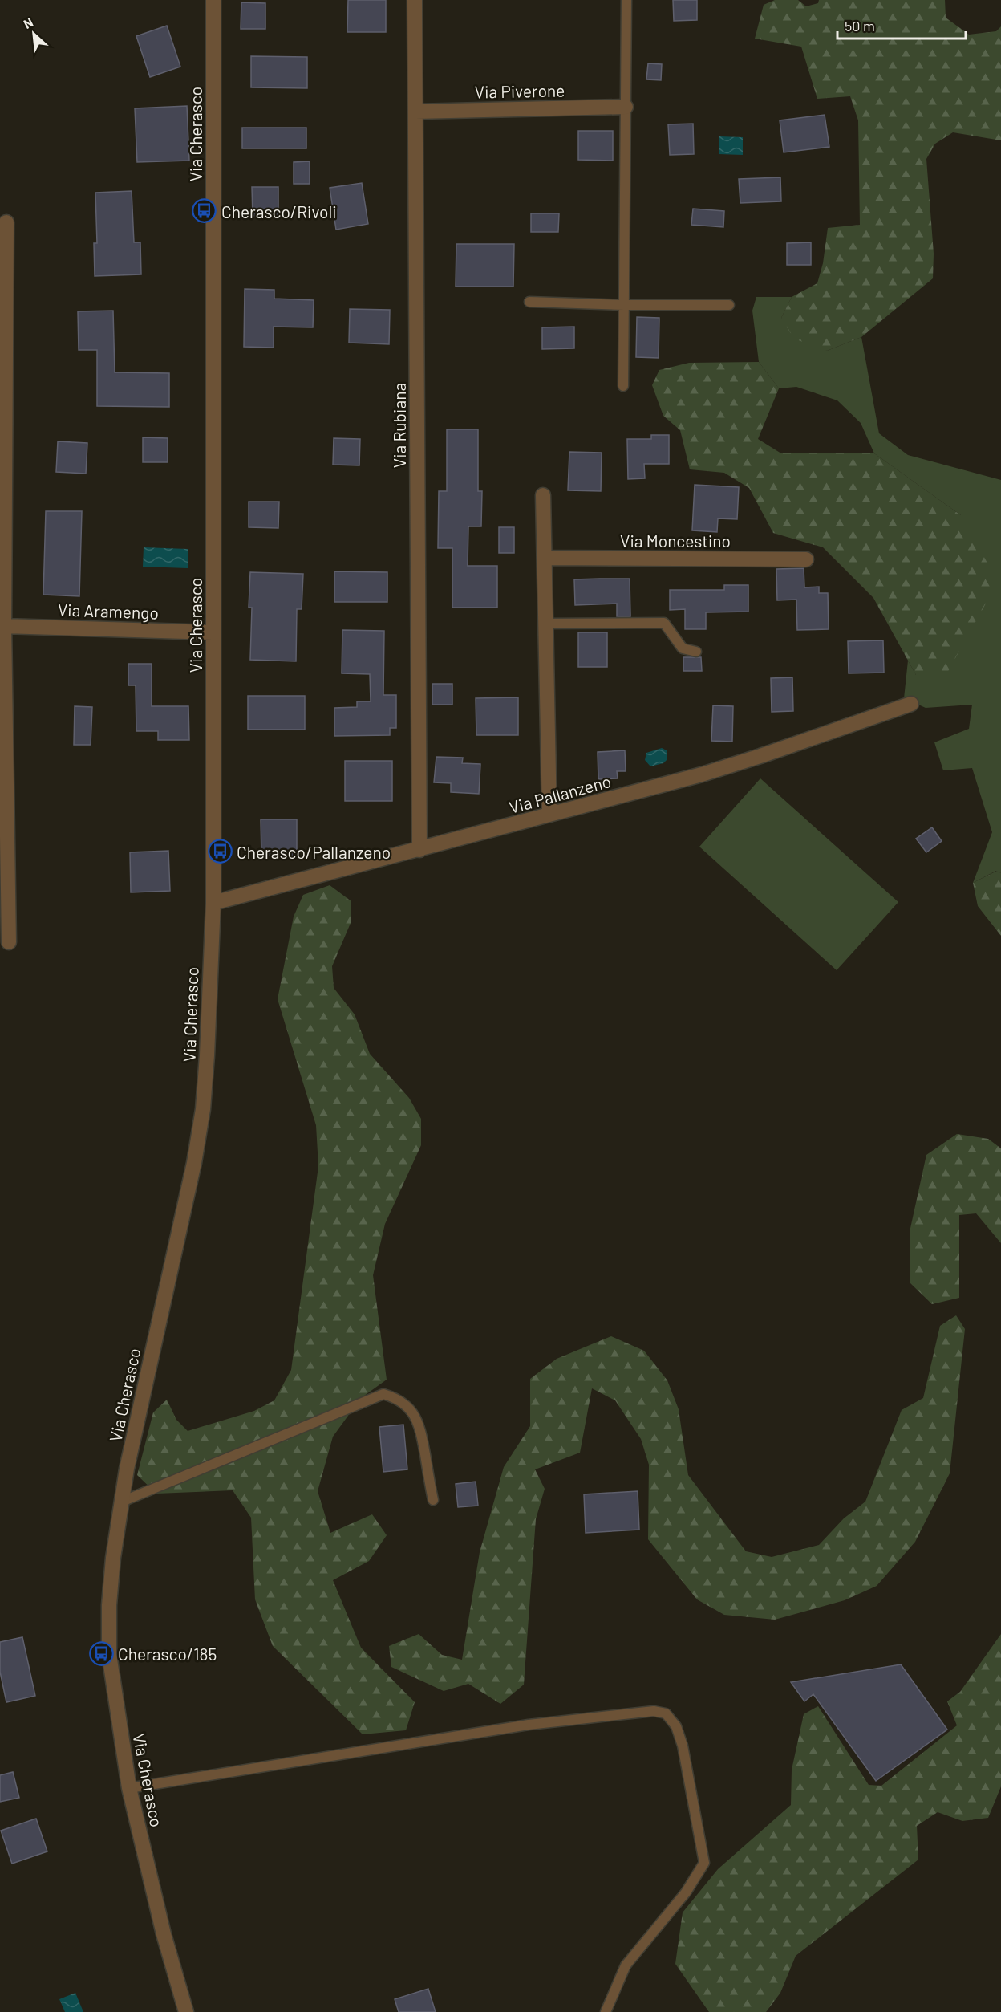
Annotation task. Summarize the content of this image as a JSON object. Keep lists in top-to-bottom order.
{
  "streets": {
    "street": [
      "Via Piverone",
      "Via Cherasco",
      "Via Rubiana",
      "Via Moncestino",
      "Via Aramengo",
      "Via Pallanzeno"
    ]
  },
  "crossings": [
    ["Via Piverone", "Via Rubiana"],
    ["Via Cherasco", "Via Aramengo"],
    ["Via Cherasco", "Via Pallanzeno"],
    ["Via Rubiana", "Via Pallanzeno"]
  ],
  "places": {
    "bus stop": ["Cherasco/Rivoli", "Cherasco/Pallanzeno", "Cherasco/185"]
  },
  "scale_bar": "50 m",
  "north": "top left"
}
